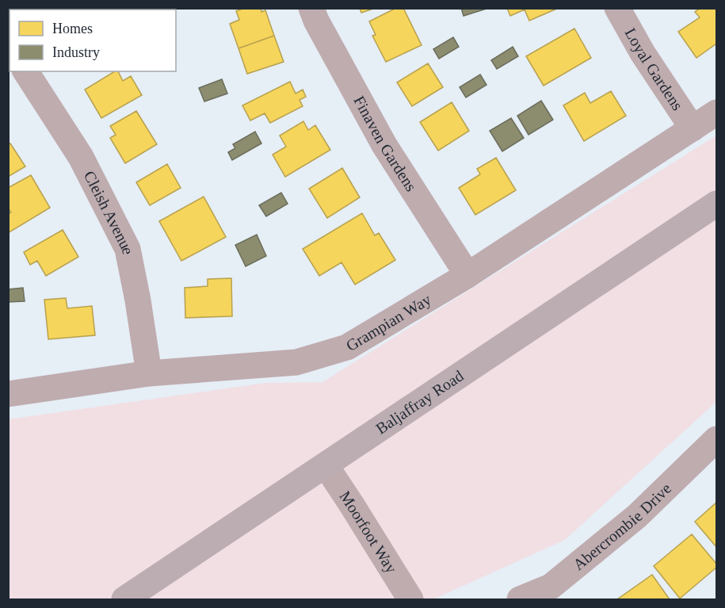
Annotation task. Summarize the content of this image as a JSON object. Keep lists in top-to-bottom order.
{
  "streets": {
    "main road": ["Baljaffray Road"],
    "street": [
      "Loyal Gardens",
      "Finaven Gardens",
      "Cleish Avenue",
      "Grampian Way",
      "Abercrombie Drive",
      "Moorfoot Way"
    ]
  },
  "crossings": [
    ["Loyal Gardens", "Grampian Way"],
    ["Finaven Gardens", "Grampian Way"],
    ["Cleish Avenue", "Grampian Way"],
    ["Baljaffray Road", "Moorfoot Way"]
  ],
  "legend": ["Homes", "Industry"]
}
